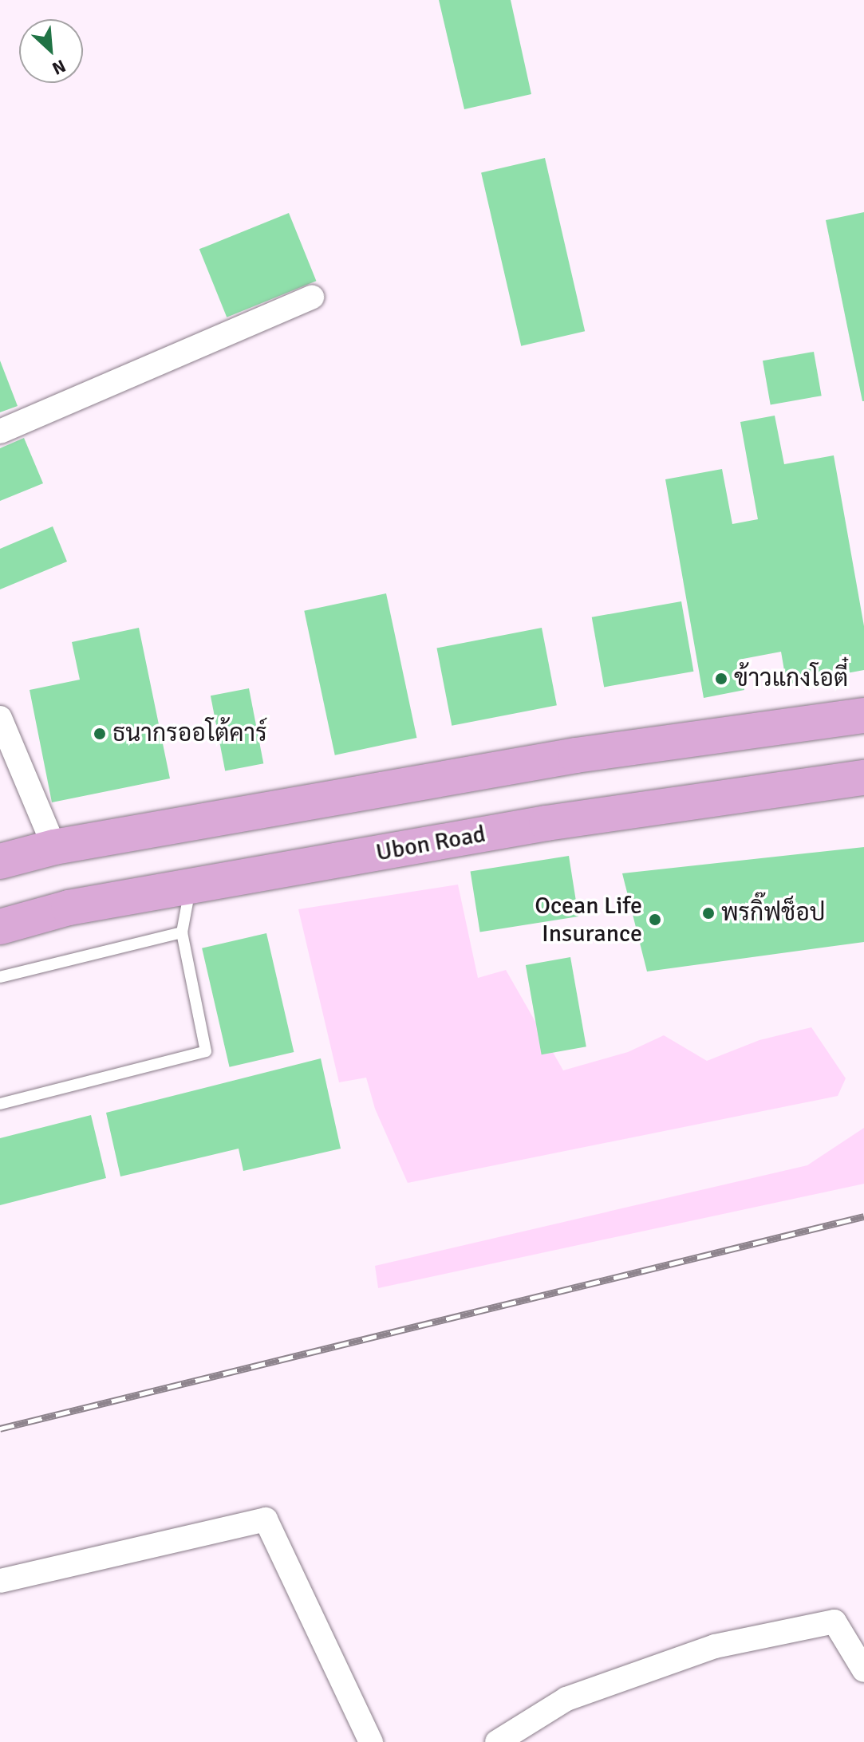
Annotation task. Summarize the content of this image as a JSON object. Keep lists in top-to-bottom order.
{
  "streets": {
    "main road": ["Ubon Road"]
  },
  "places": [
    "ข้าวแกงโอตี๋",
    "ธนากรออโต้คาร์",
    "พรกิ๊ฟช็อป",
    "Ocean Life Insurance"
  ],
  "north": "bottom right"
}
